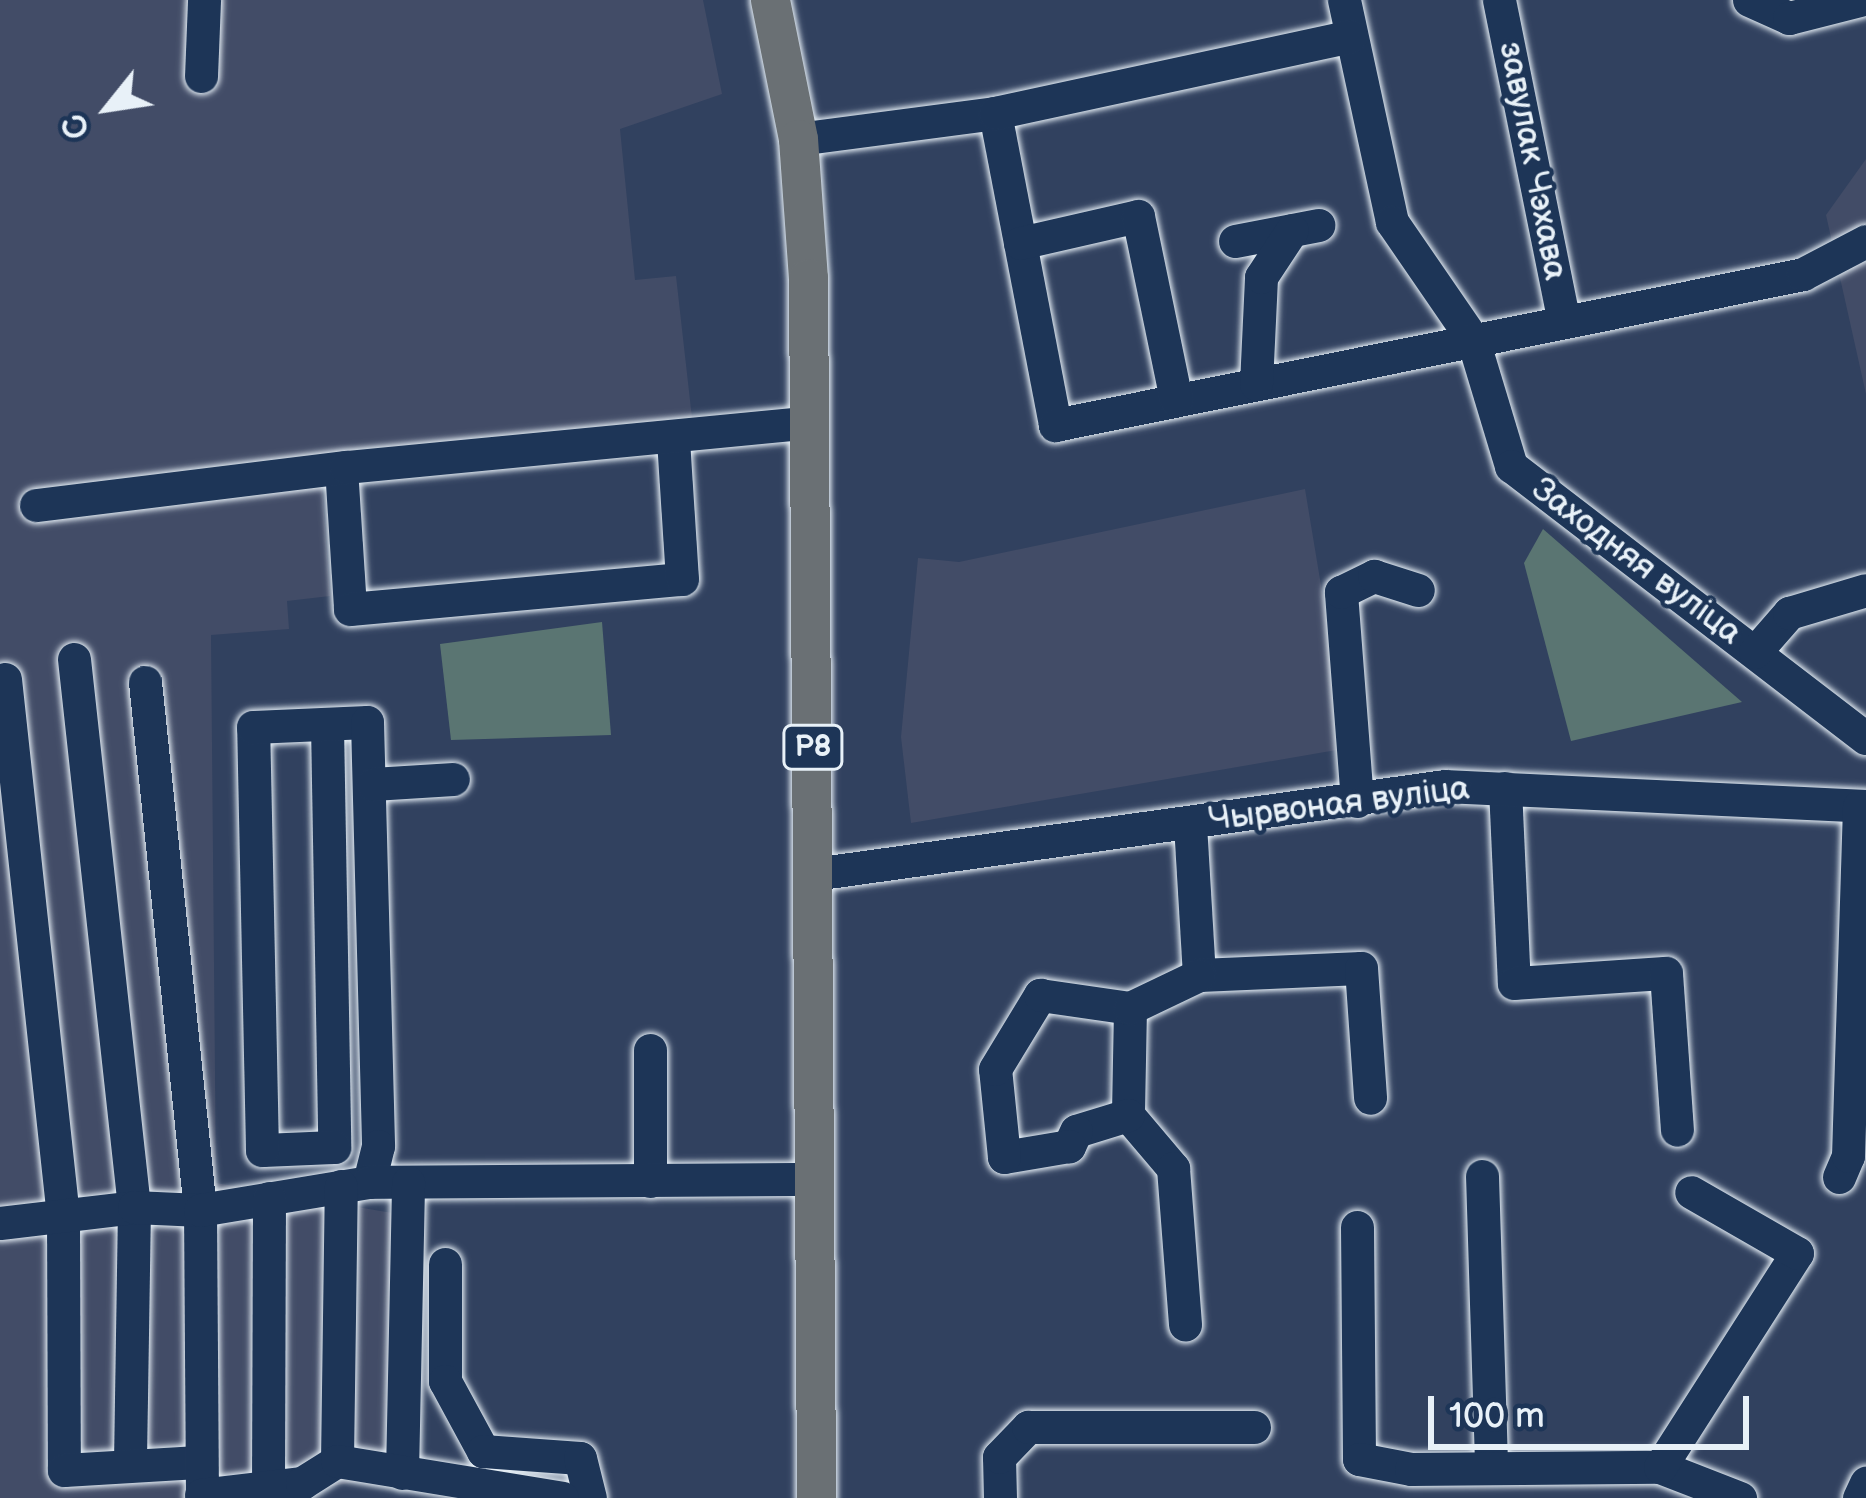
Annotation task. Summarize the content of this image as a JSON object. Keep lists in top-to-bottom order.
{
  "streets": {
    "main road": ["Р8"],
    "street": ["завулак Чэхава", "Заходняя вуліца", "Чырвоная вуліца"]
  },
  "crossings": [
    ["Р8", "Чырвоная вуліца"]
  ],
  "scale_bar": "100 m",
  "north": "bottom left"
}
